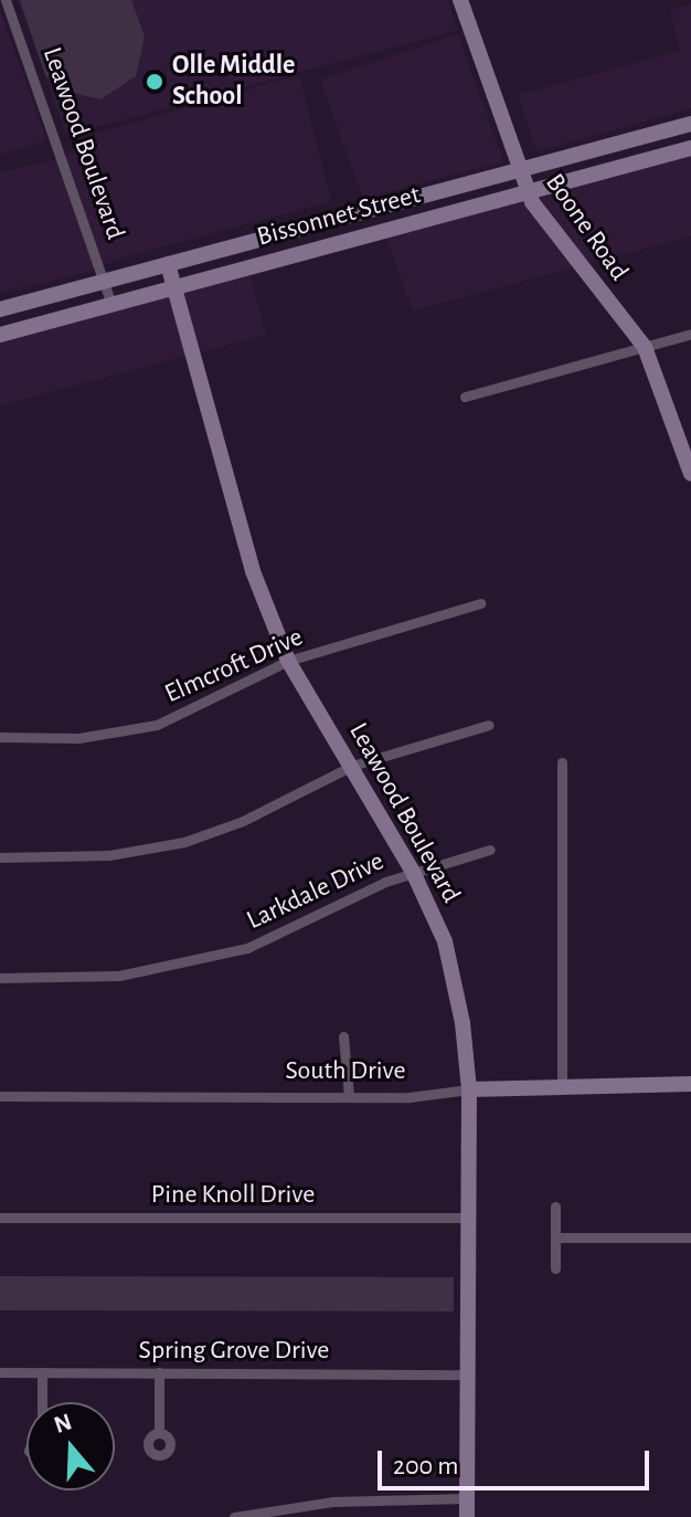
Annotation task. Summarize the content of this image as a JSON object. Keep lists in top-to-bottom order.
{
  "streets": {
    "street": [
      "Leawood Boulevard",
      "Bissonnet Street",
      "Boone Road",
      "Elmcroft Drive",
      "Larkdale Drive",
      "South Drive",
      "Pine Knoll Drive",
      "Spring Grove Drive"
    ]
  },
  "crossings": [
    ["Leawood Boulevard", "Bissonnet Street"],
    ["Leawood Boulevard", "Elmcroft Drive"],
    ["Leawood Boulevard", "Larkdale Drive"],
    ["Leawood Boulevard", "South Drive"],
    ["Leawood Boulevard", "Pine Knoll Drive"],
    ["Leawood Boulevard", "Spring Grove Drive"],
    ["Bissonnet Street", "Boone Road"]
  ],
  "places": ["Olle Middle School"],
  "scale_bar": "200 m",
  "north": "top"
}
